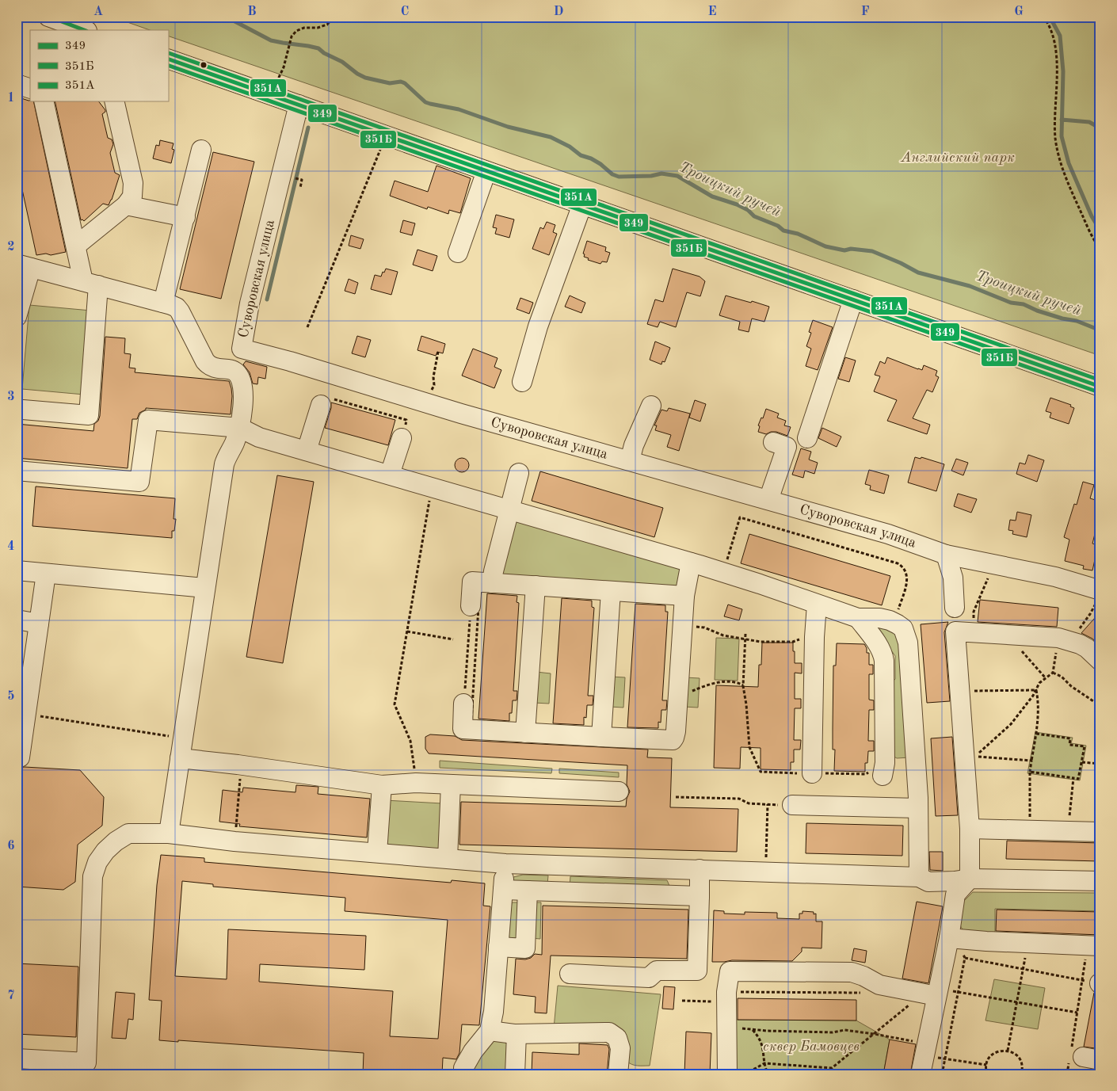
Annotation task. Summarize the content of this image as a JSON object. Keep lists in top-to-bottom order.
{
  "streets": {
    "street": ["Суворовская улица"]
  },
  "water": ["Троицкий ручей"],
  "parks": ["Английский парк", "сквер Бамовцев"],
  "lines": ["transit line 349", "transit line 351А", "transit line 351Б"],
  "legend": ["349", "351Б", "351А"],
  "grid": {
    "columns": [
      "A",
      "B",
      "C",
      "D",
      "E",
      "F",
      "G"
    ],
    "rows": [
      "1",
      "2",
      "3",
      "4",
      "5",
      "6",
      "7"
    ]
  }
}
